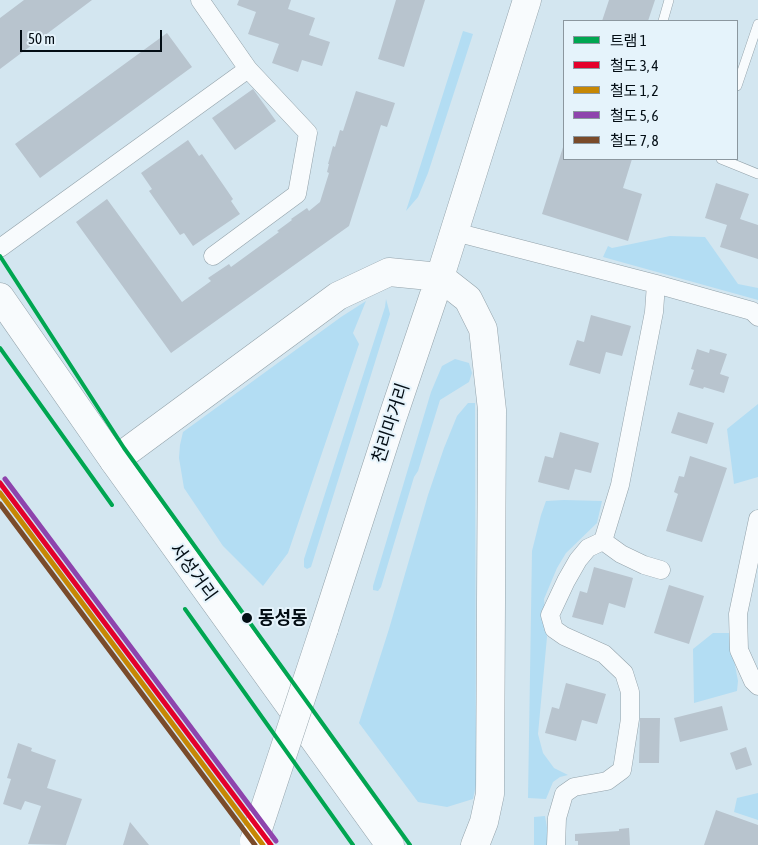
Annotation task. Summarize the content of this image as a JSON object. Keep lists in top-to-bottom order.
{
  "streets": {
    "main road": ["천리마거리", "서성거리"]
  },
  "places": ["동성동"],
  "lines": ["tram line 1"],
  "legend": [
    "트램 1",
    "철도 3, 4",
    "철도 1, 2",
    "철도 5, 6",
    "철도 7, 8"
  ],
  "scale_bar": "50 m"
}
